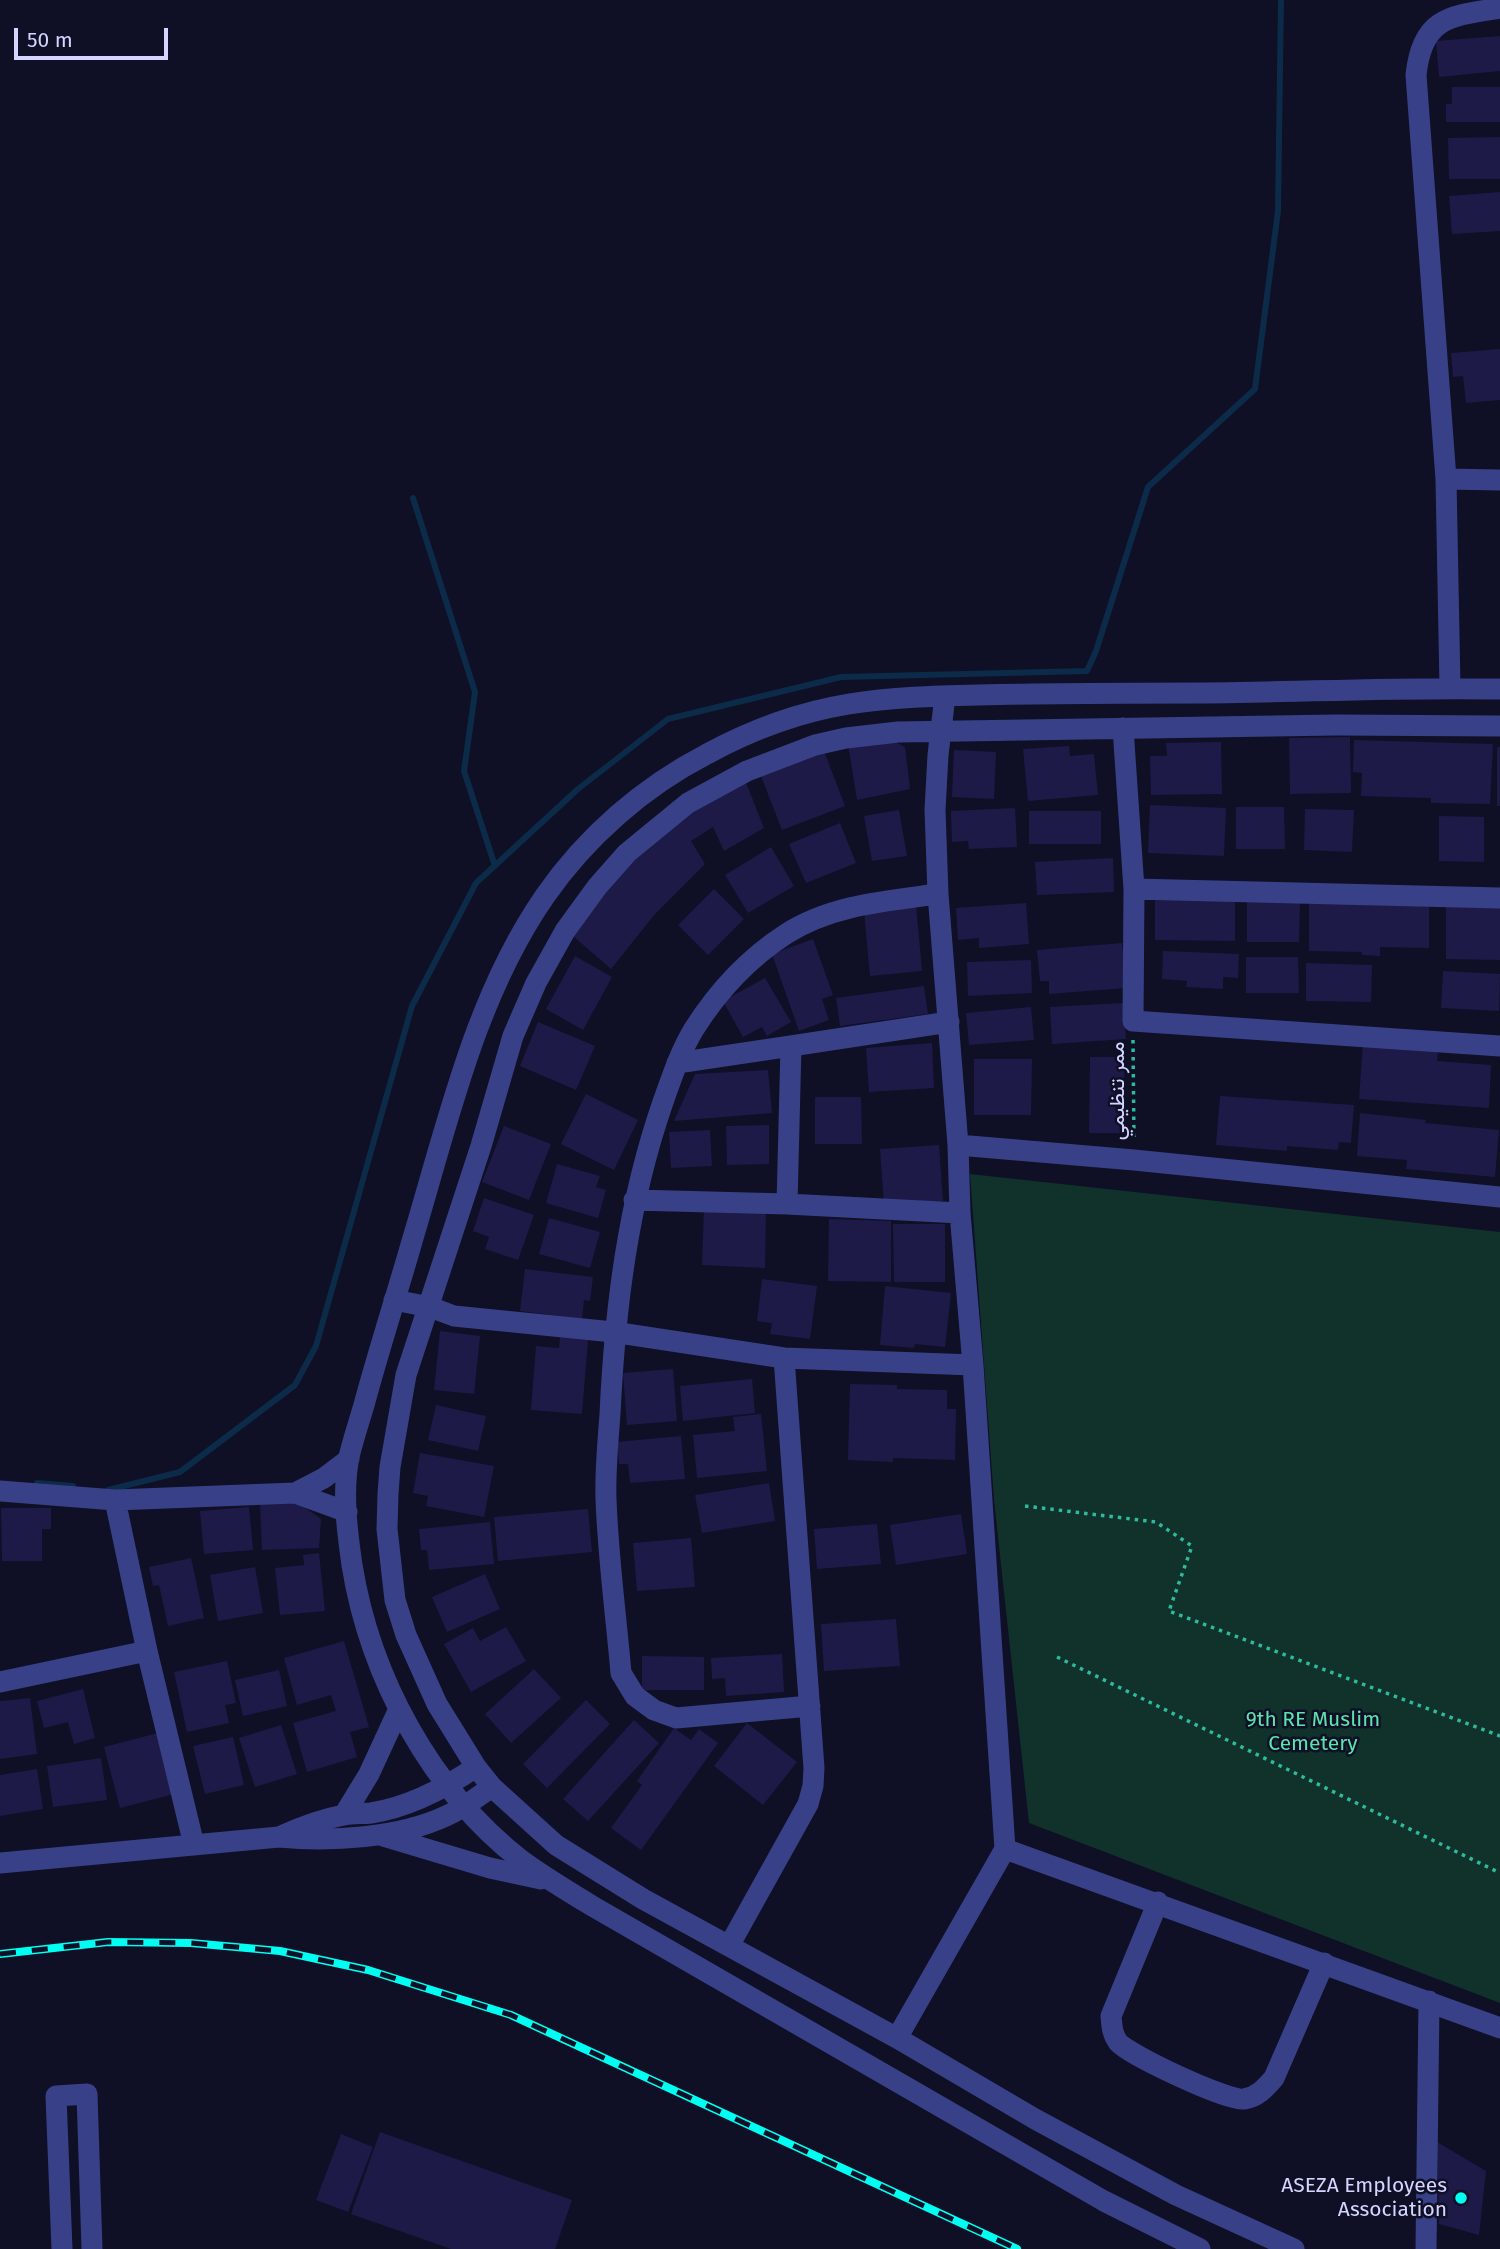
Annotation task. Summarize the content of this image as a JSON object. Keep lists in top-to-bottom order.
{
  "streets": {
    "path": ["ممر تنظيمي"]
  },
  "parks": ["9th RE Muslim Cemetery"],
  "places": ["ASEZA Employees Association"],
  "scale_bar": "50 m"
}
